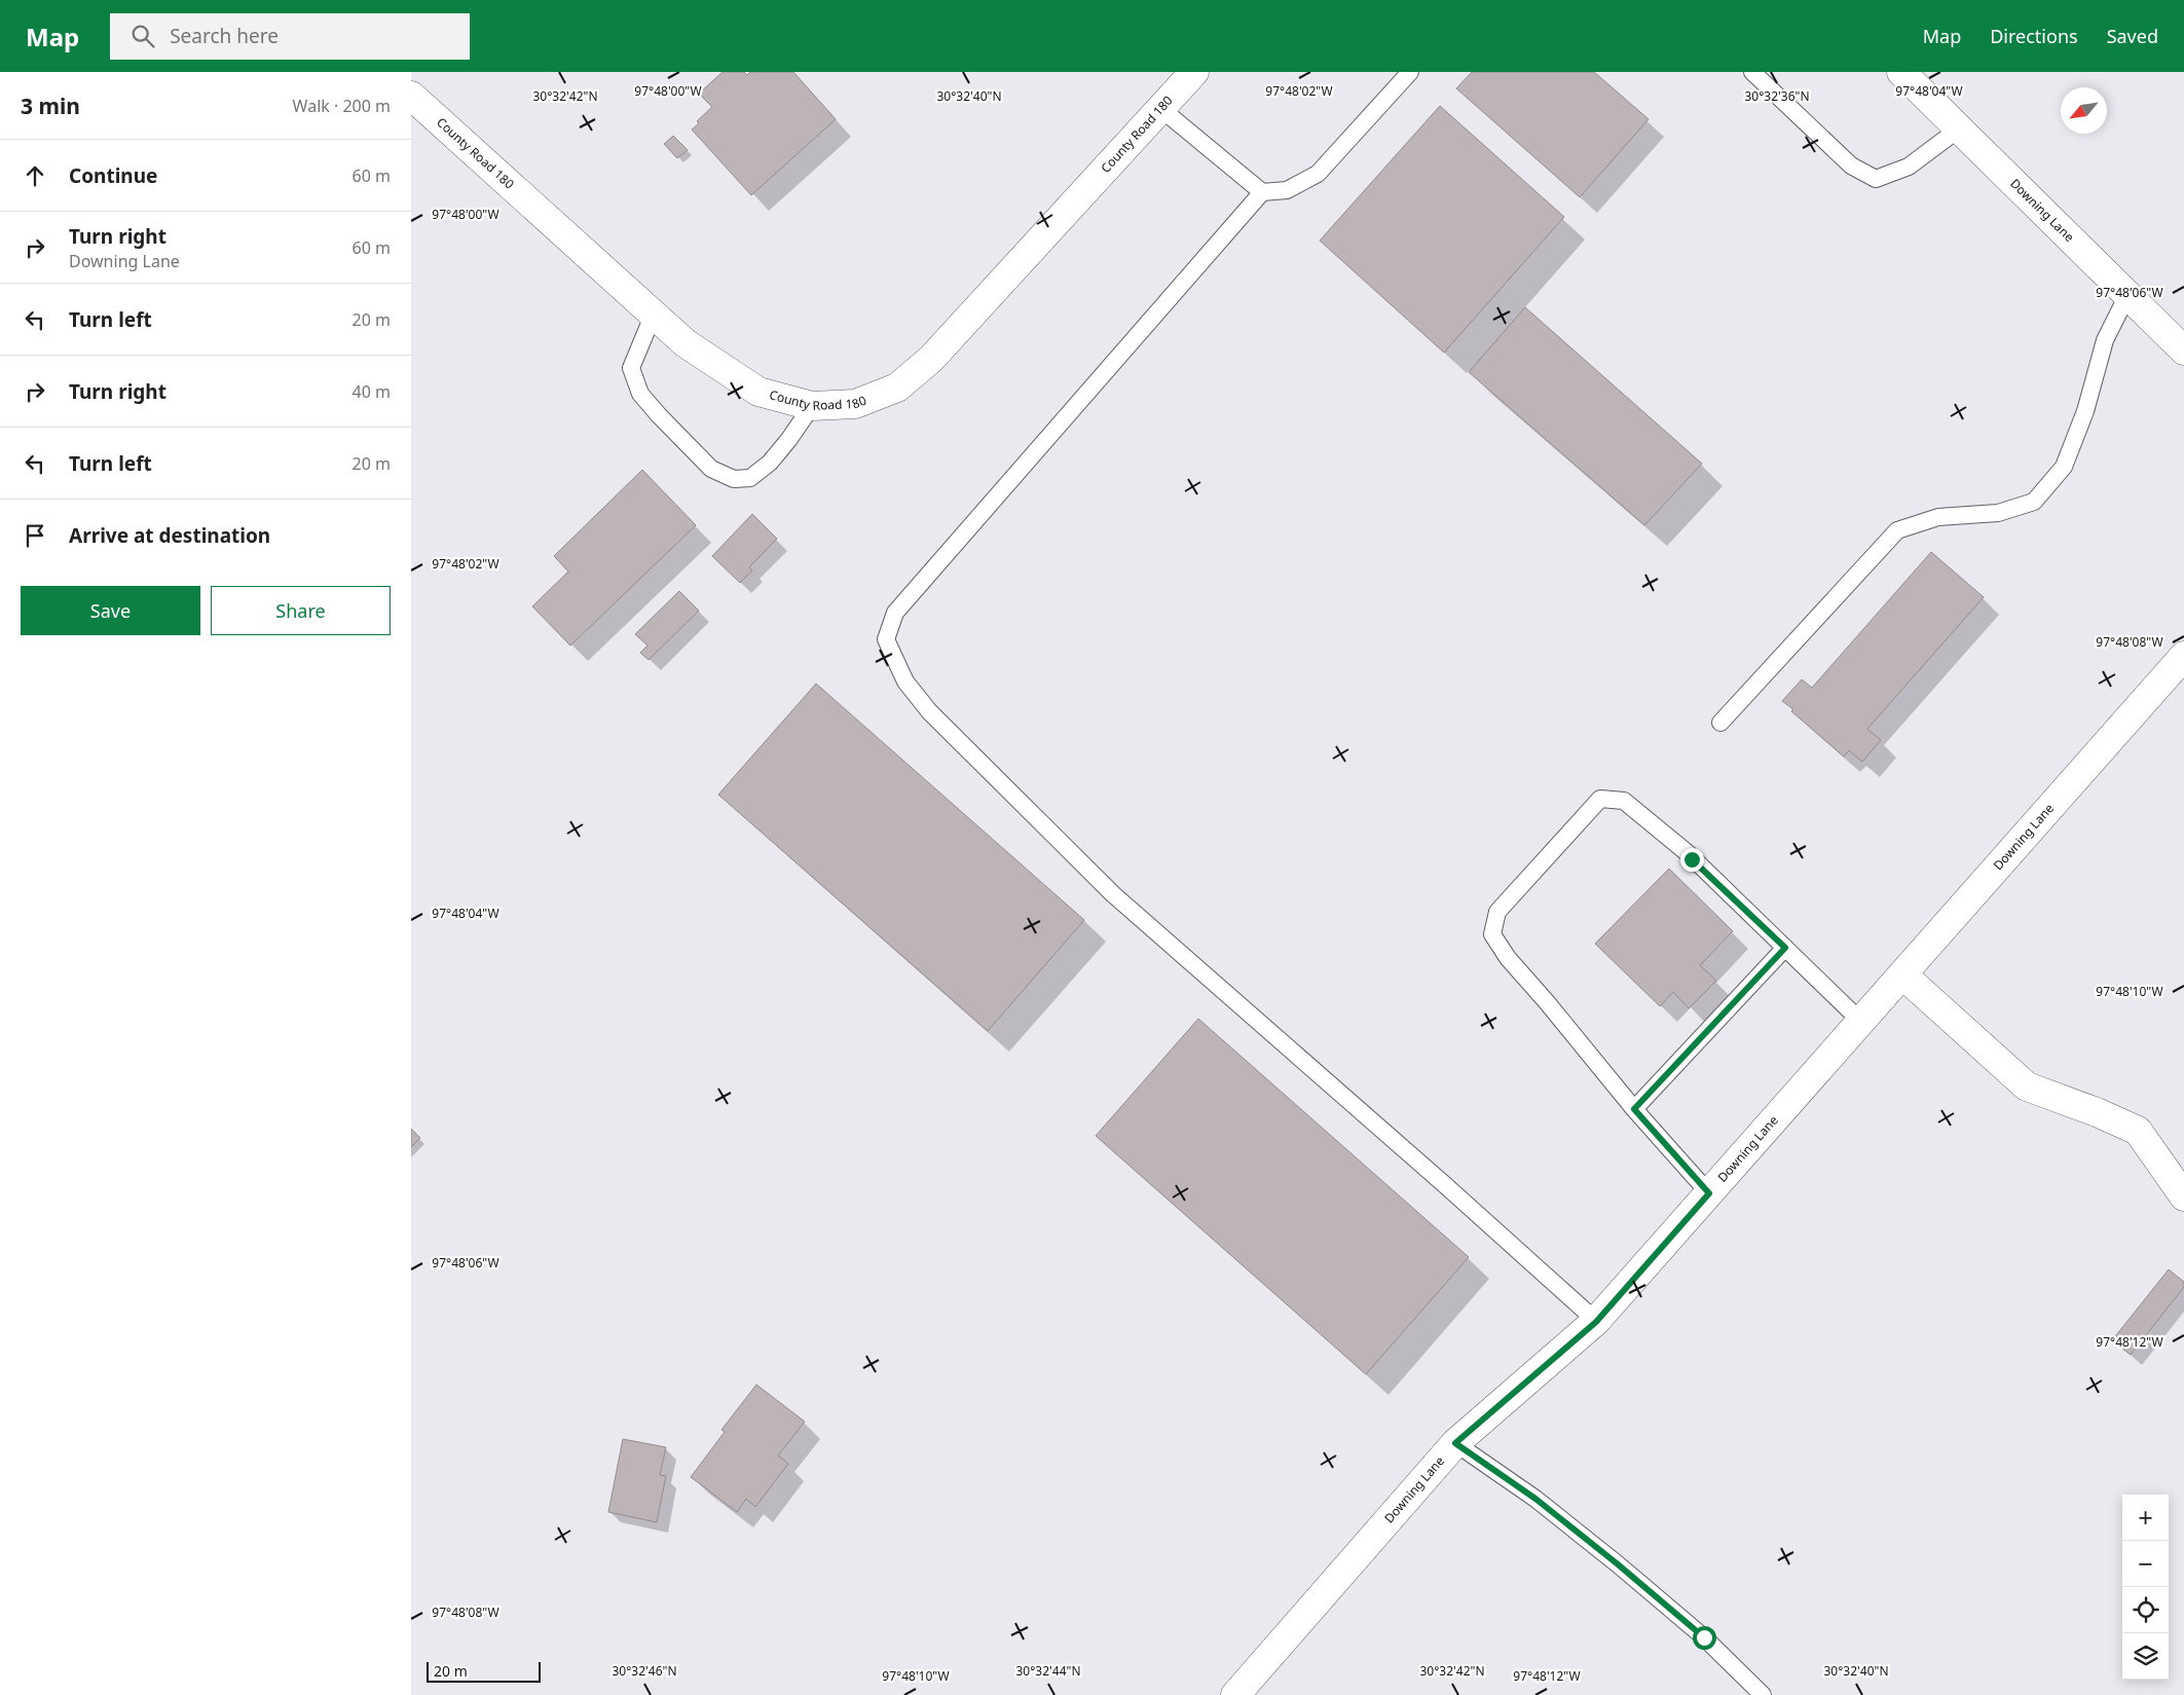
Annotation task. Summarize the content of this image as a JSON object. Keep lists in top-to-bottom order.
{
  "streets": {
    "street": ["County Road 180", "Downing Lane"]
  },
  "scale_bar": "20 m",
  "north": "bottom left",
  "page": {
    "header": "Map",
    "search": "Search here",
    "nav": ["Map", "Directions", "Saved"],
    "heading": ["3 min", "Walk · 200 m"],
    "list": [
      ["Continue", "60 m"],
      ["Turn right", "Downing Lane", "60 m"],
      ["Turn left", "20 m"],
      ["Turn right", "40 m"],
      ["Turn left", "20 m"],
      "Arrive at destination"
    ],
    "buttons": ["Save", "Share"],
    "map_buttons": ["+", "−"],
    "scale": "20 m"
  },
  "coordinates": [
    "97°48'00\"W",
    "97°48'02\"W",
    "97°48'04\"W",
    "30°32'42\"N",
    "30°32'40\"N",
    "30°32'36\"N",
    "97°48'06\"W",
    "97°48'08\"W",
    "97°48'10\"W",
    "97°48'12\"W",
    "30°32'46\"N",
    "30°32'44\"N"
  ]
}
